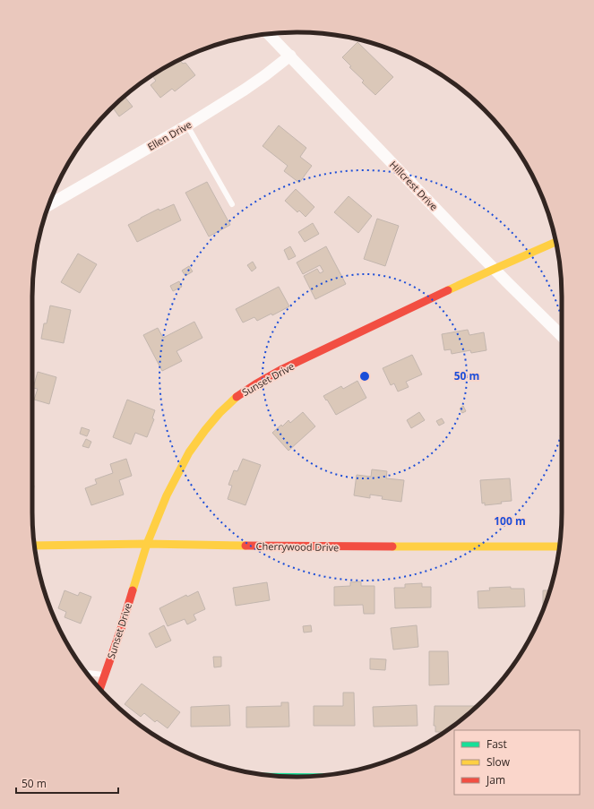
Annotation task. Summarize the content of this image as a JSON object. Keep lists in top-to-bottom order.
{
  "streets": {
    "street": [
      "Ellen Drive",
      "Hillcrest Drive",
      "Sunset Drive",
      "Cherrywood Drive"
    ]
  },
  "crossings": [
    ["Ellen Drive", "Hillcrest Drive"],
    ["Hillcrest Drive", "Sunset Drive"],
    ["Sunset Drive", "Cherrywood Drive"]
  ],
  "legend": ["Fast", "Slow", "Jam"],
  "scale_bar": "50 m",
  "rings": ["50 m", "100 m"]
}
